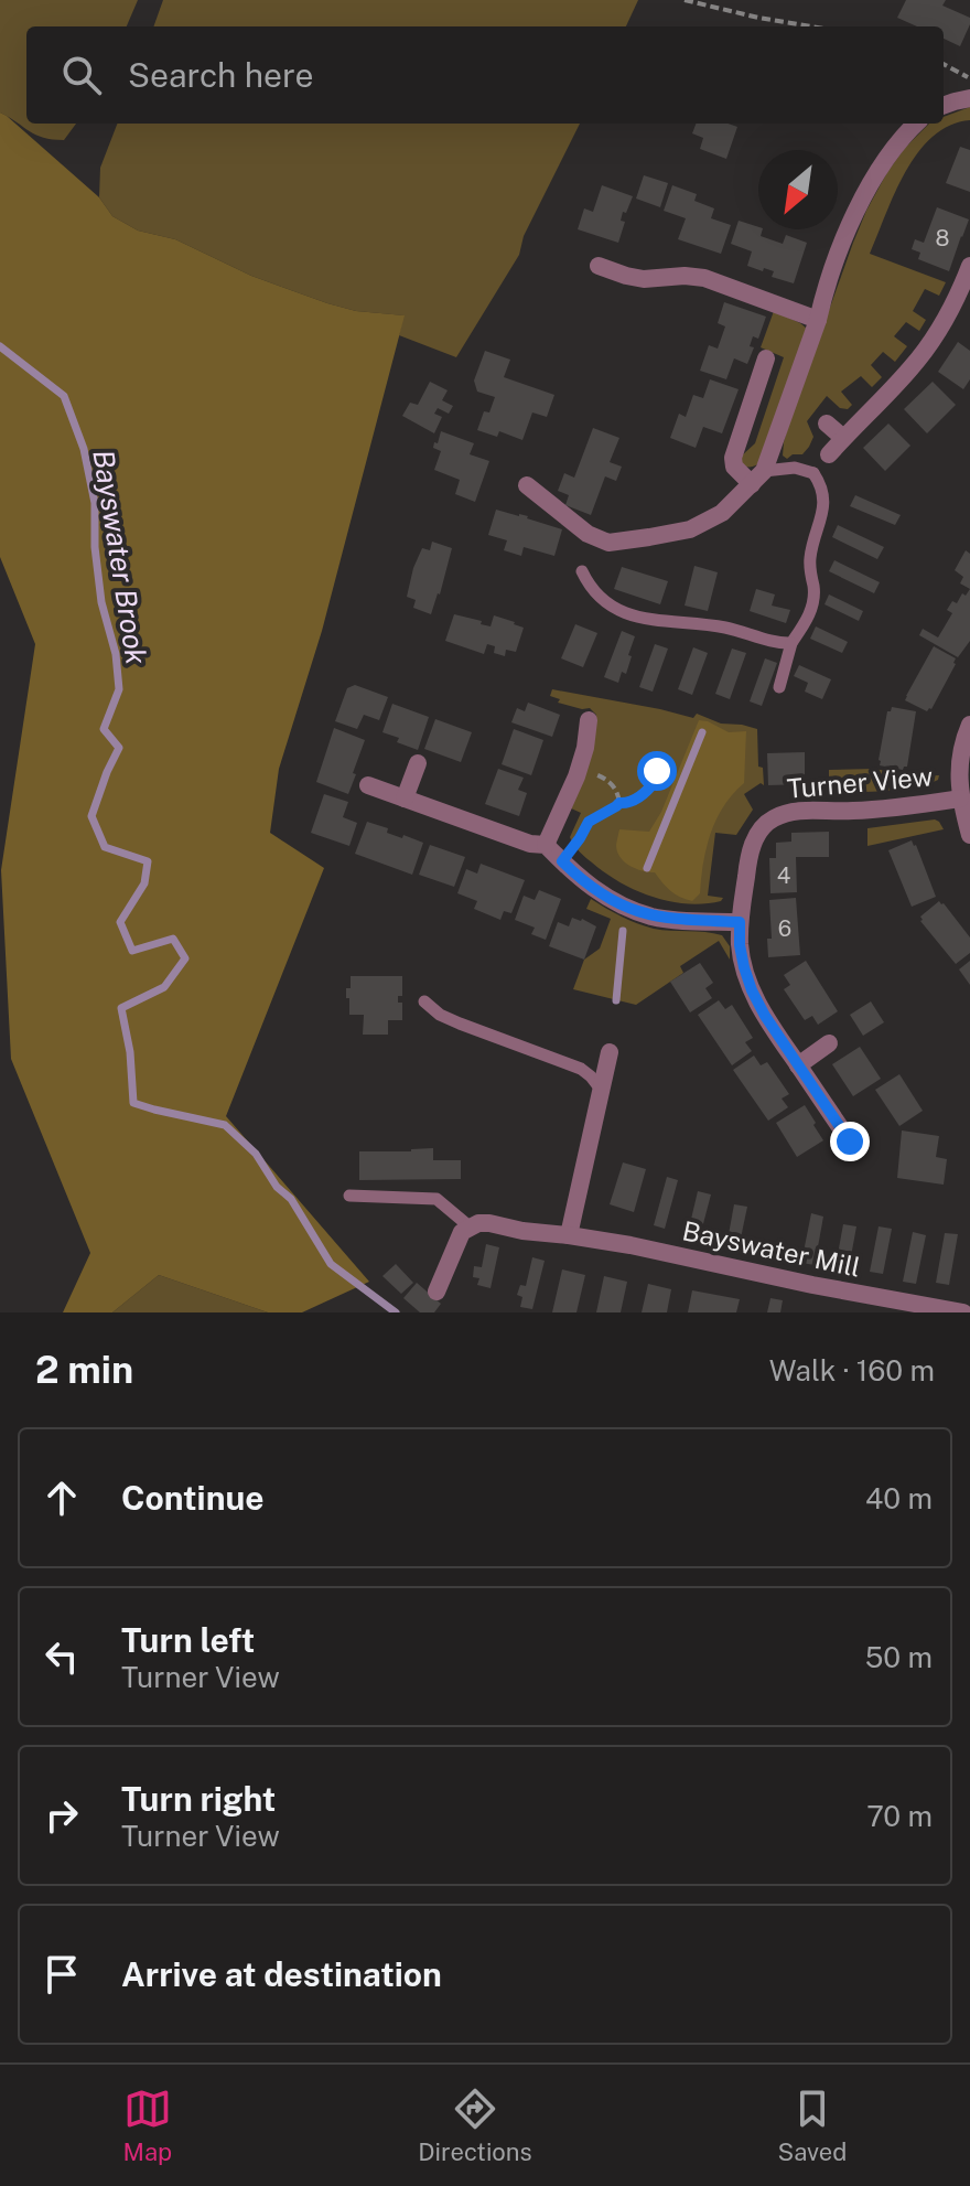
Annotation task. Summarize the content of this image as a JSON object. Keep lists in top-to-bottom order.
{
  "streets": {
    "street": ["Turner View", "Bayswater Mill"]
  },
  "water": ["Bayswater Brook"],
  "house_numbers": ["8", "4", "6"],
  "north": "bottom left",
  "page": {
    "search": "Search here",
    "heading": ["2 min", "Walk · 160 m"],
    "list": [
      ["Continue", "40 m"],
      ["Turn left", "Turner View", "50 m"],
      ["Turn right", "Turner View", "70 m"],
      "Arrive at destination"
    ],
    "nav": ["Map", "Directions", "Saved"]
  }
}
